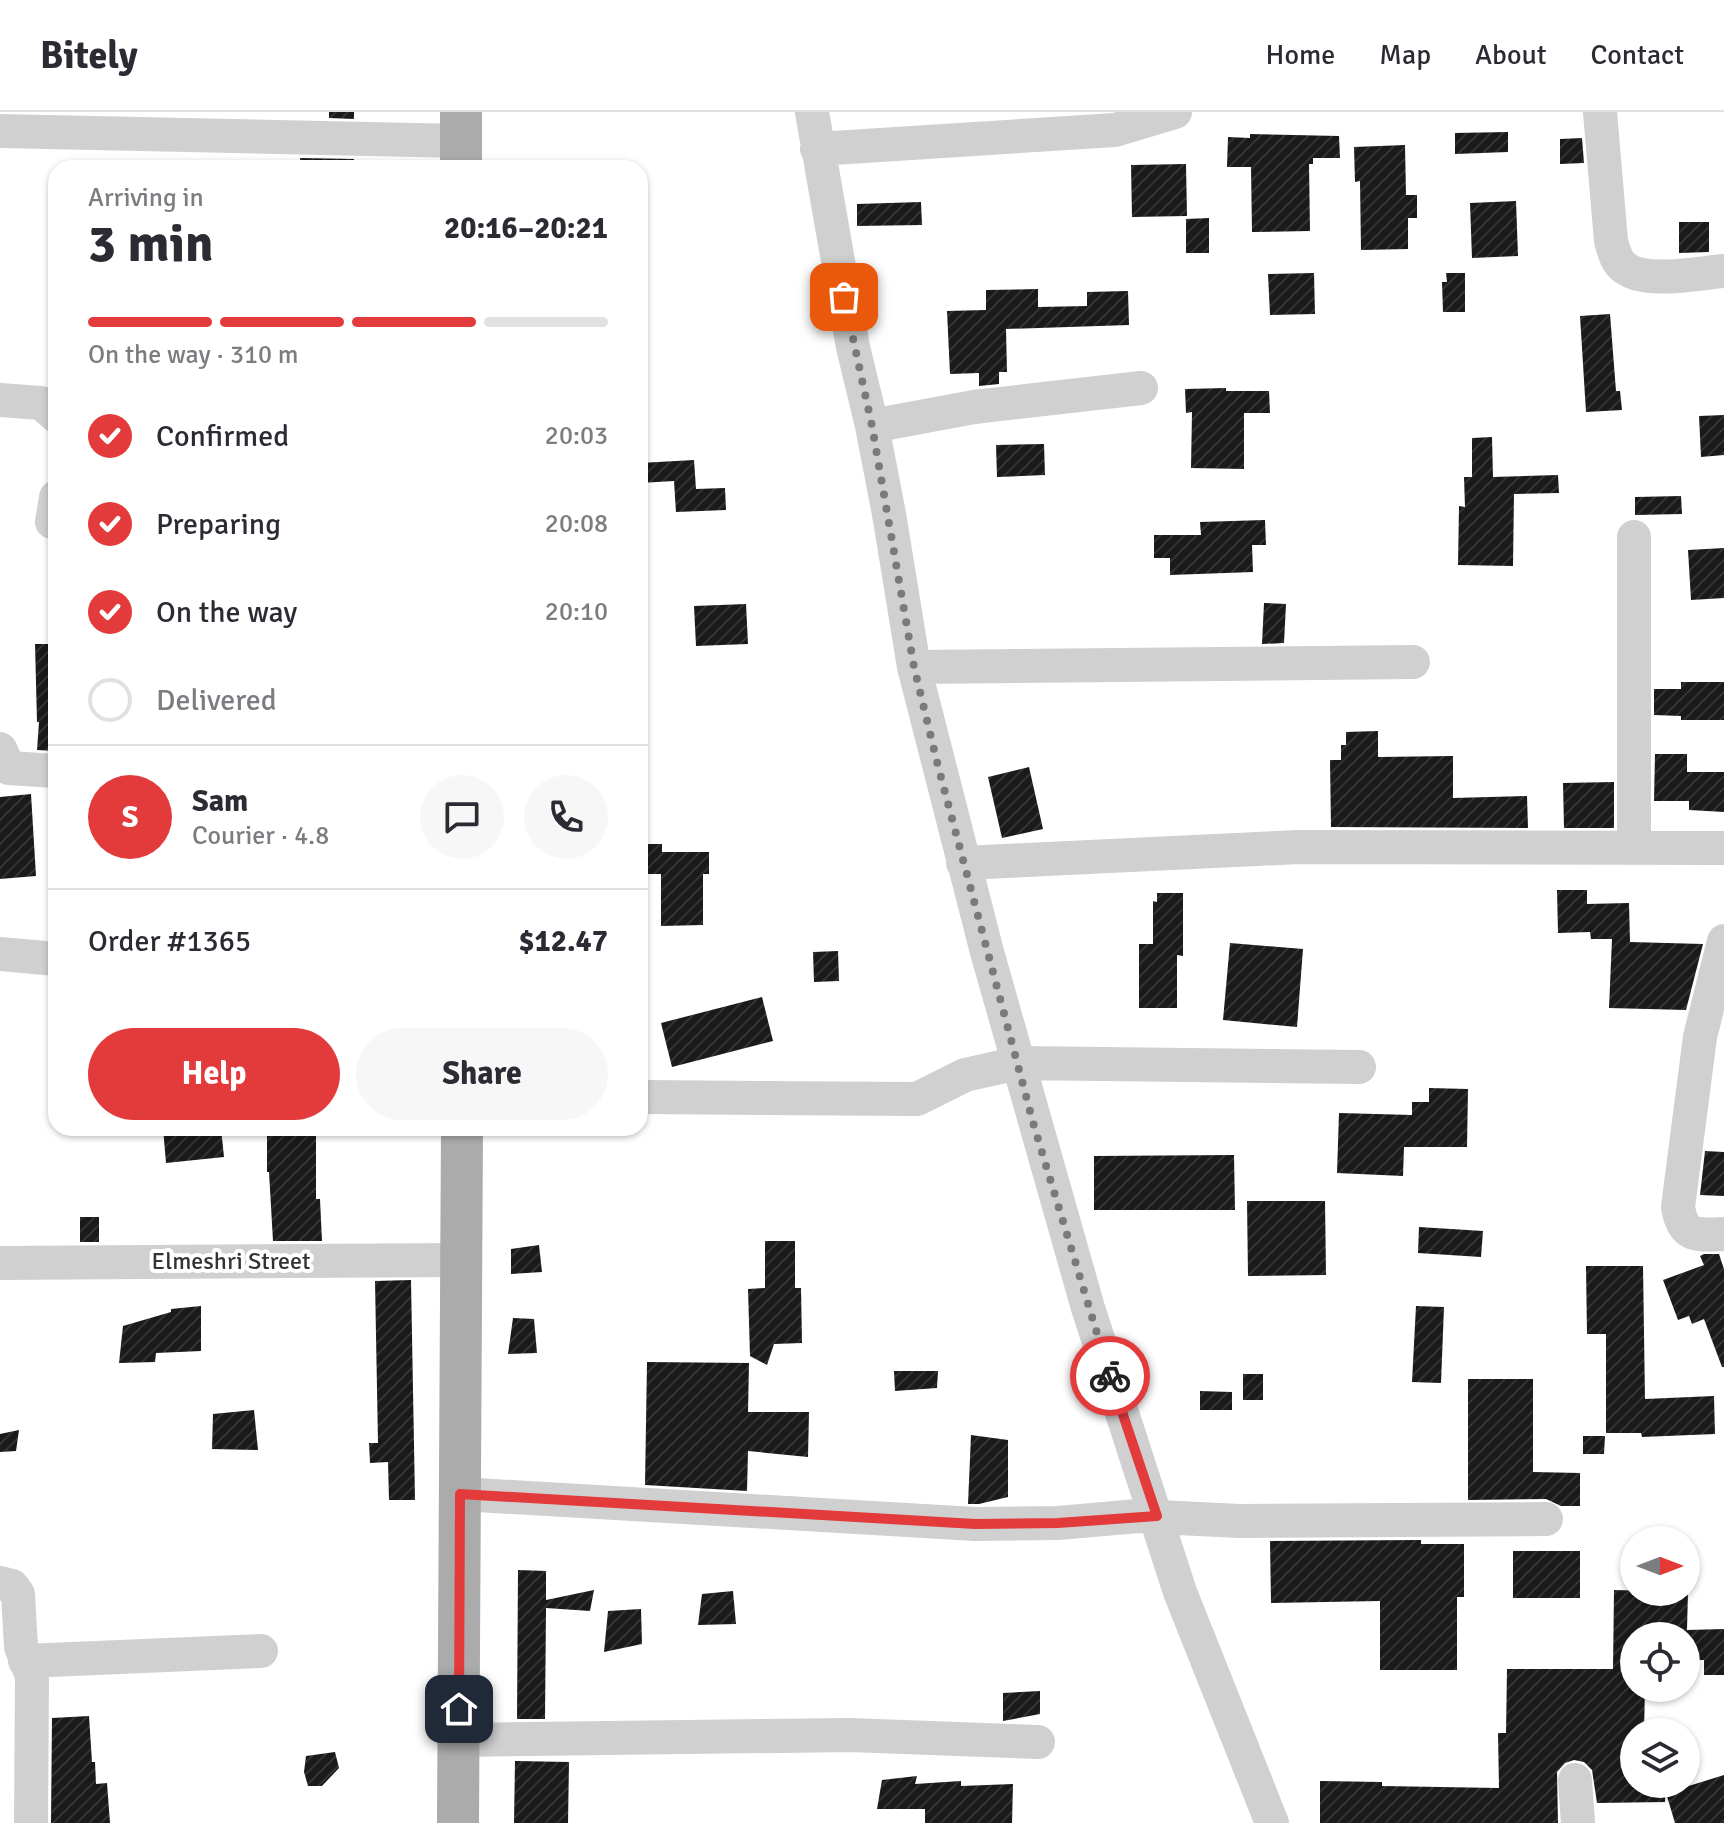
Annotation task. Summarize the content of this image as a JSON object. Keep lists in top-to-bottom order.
{
  "streets": {
    "street": ["Elmeshri Street"]
  },
  "north": "right",
  "page": {
    "header": "Bitely",
    "nav": [
      "Home",
      "Map",
      "About",
      "Contact"
    ],
    "heading": ["3 min", "Arriving in", "20:16–20:21"],
    "panel": [
      "Sam",
      "Courier · 4.8",
      "Order #1365",
      "$12.47"
    ],
    "bar": "On the way · 310 m",
    "list": [
      ["Confirmed", "20:03"],
      ["Preparing", "20:08"],
      ["On the way", "20:10"],
      "Delivered"
    ],
    "round": "S",
    "buttons": ["Help", "Share"]
  }
}
